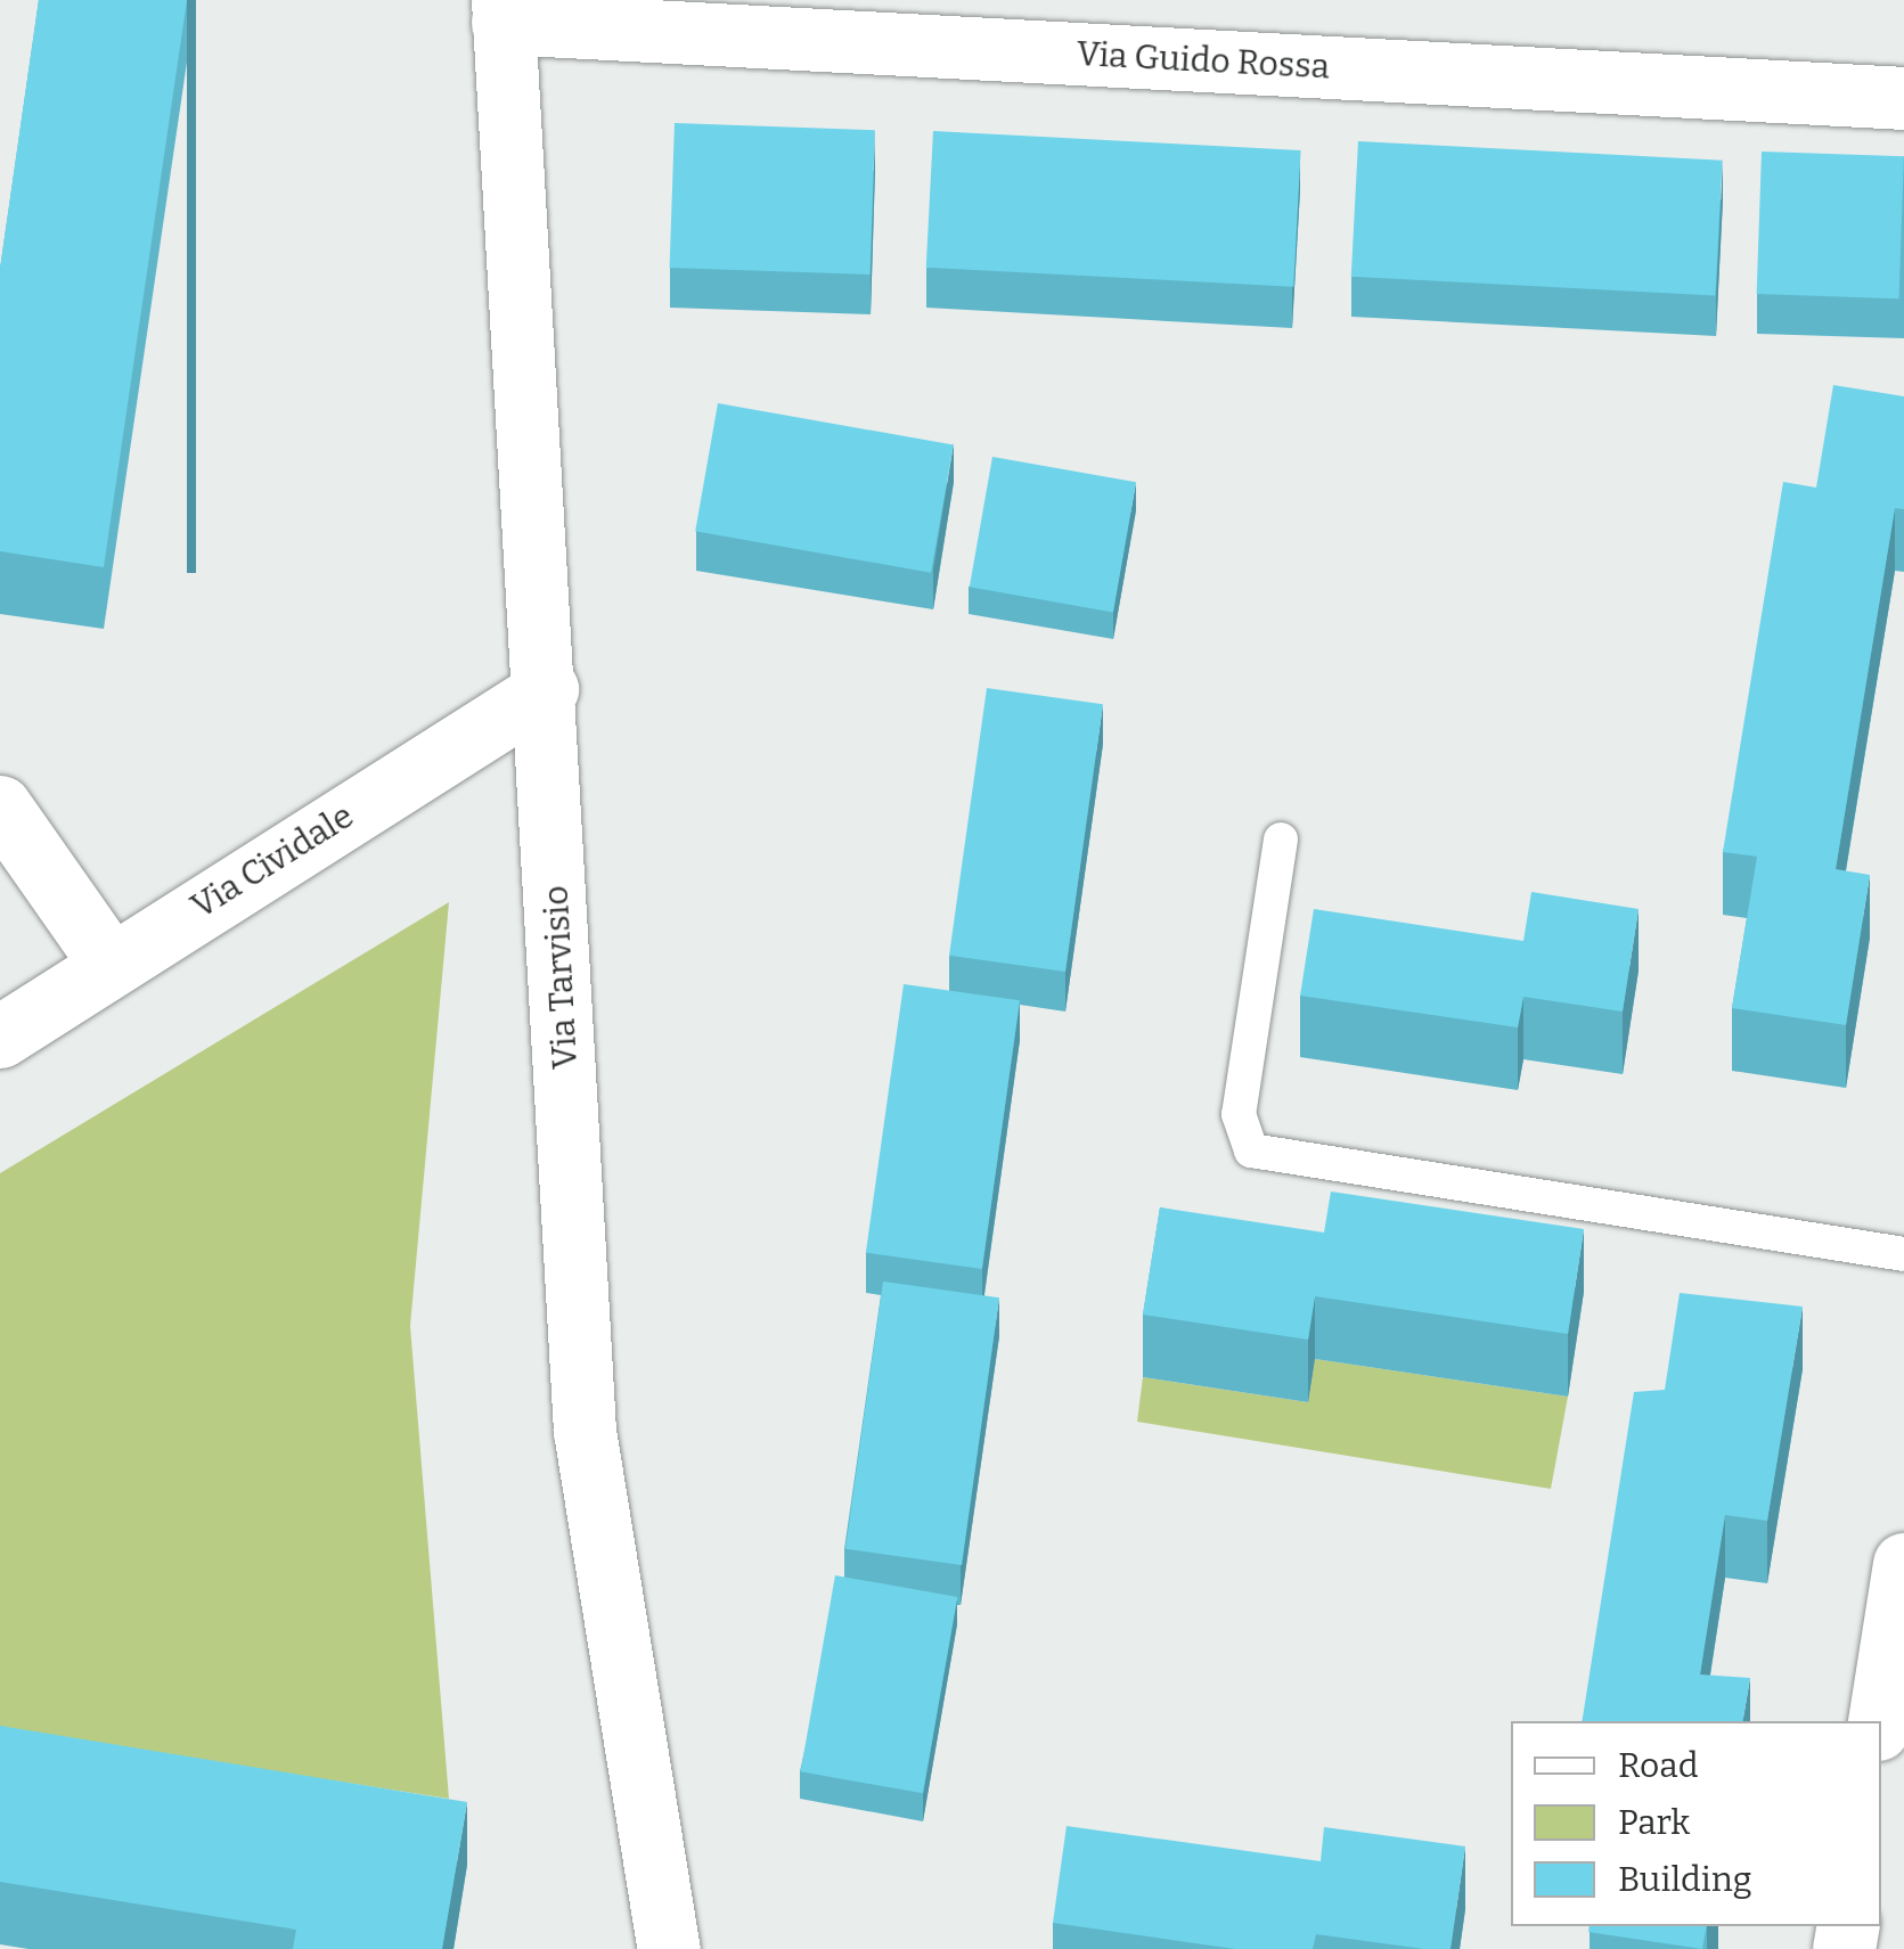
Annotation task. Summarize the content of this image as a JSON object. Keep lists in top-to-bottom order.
{
  "streets": {
    "street": ["Via Guido Rossa", "Via Cividale", "Via Tarvisio"]
  },
  "crossings": [
    ["Via Guido Rossa", "Via Tarvisio"],
    ["Via Cividale", "Via Tarvisio"]
  ],
  "legend": ["Road", "Park", "Building"]
}
